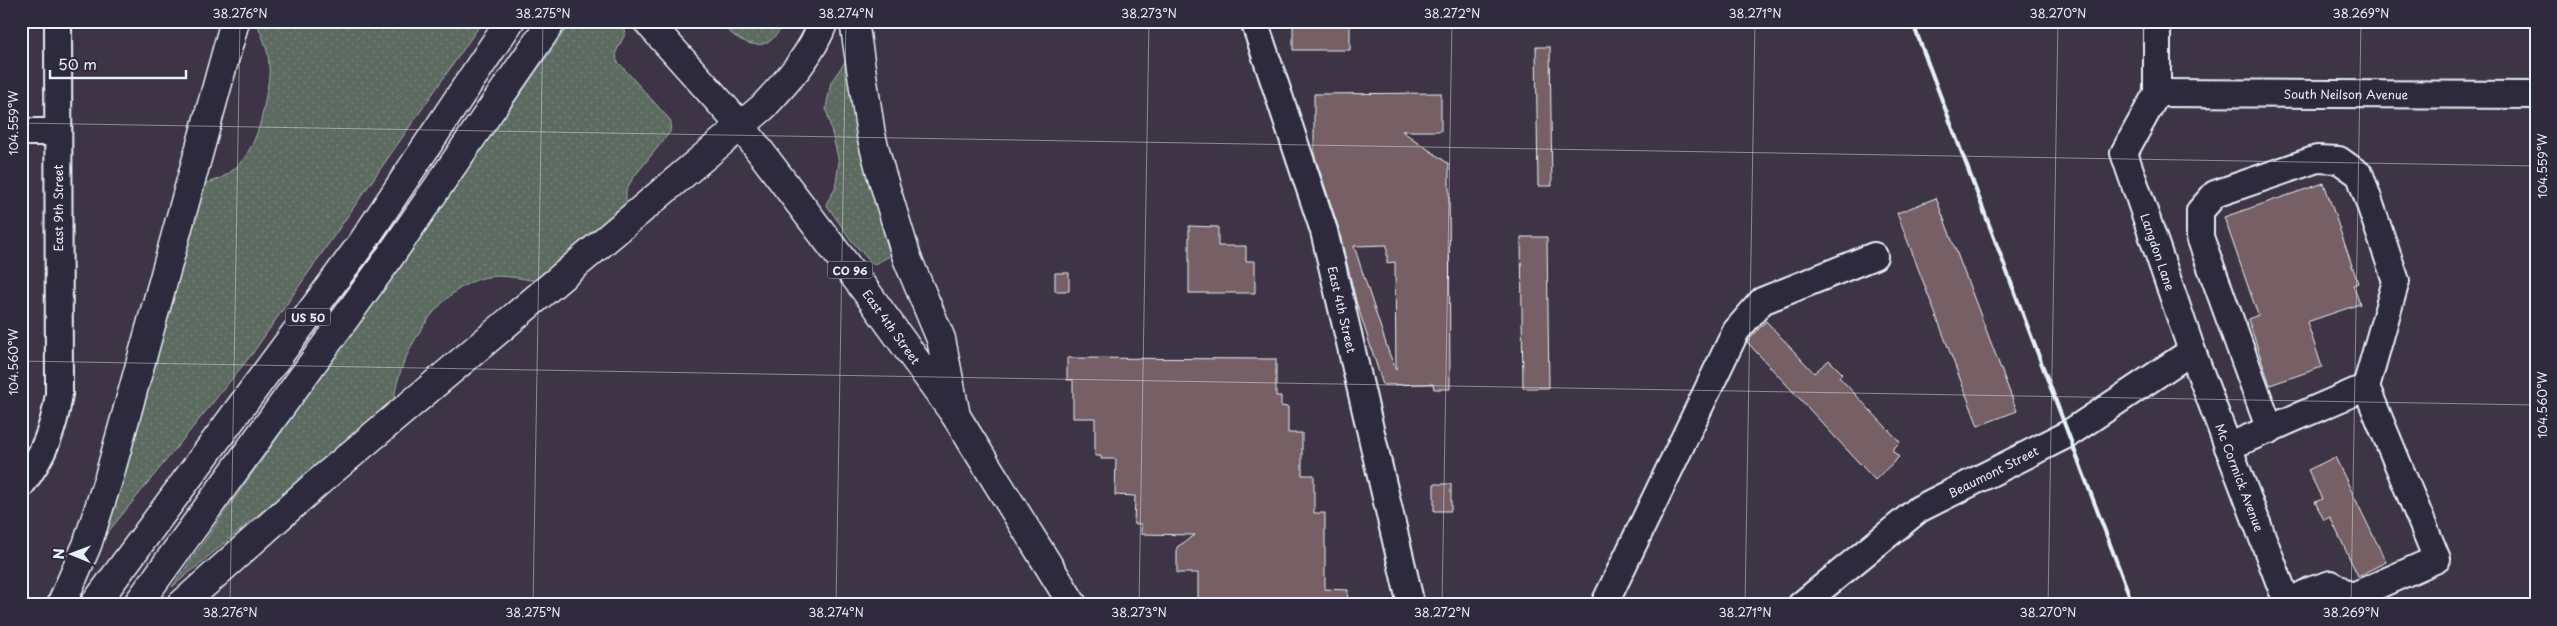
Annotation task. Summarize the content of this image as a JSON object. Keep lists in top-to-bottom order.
{
  "streets": {
    "main road": ["CO 96", "East 4th Street", "US 50"],
    "street": [
      "South Neilson Avenue",
      "East 9th Street",
      "Langdon Lane",
      "Beaumont Street",
      "Mc Cormick Avenue"
    ]
  },
  "crossings": [
    ["South Neilson Avenue", "Langdon Lane"],
    ["Langdon Lane", "Beaumont Street"],
    ["Langdon Lane", "Mc Cormick Avenue"],
    ["CO 96", "East 4th Street"],
    ["Beaumont Street", "Mc Cormick Avenue"]
  ],
  "scale_bar": "50 m",
  "north": "left",
  "coordinates": [
    "38.276°N",
    "38.275°N",
    "38.274°N",
    "38.273°N",
    "38.272°N",
    "38.271°N",
    "38.270°N",
    "38.269°N",
    "104.559°W",
    "104.560°W"
  ]
}
